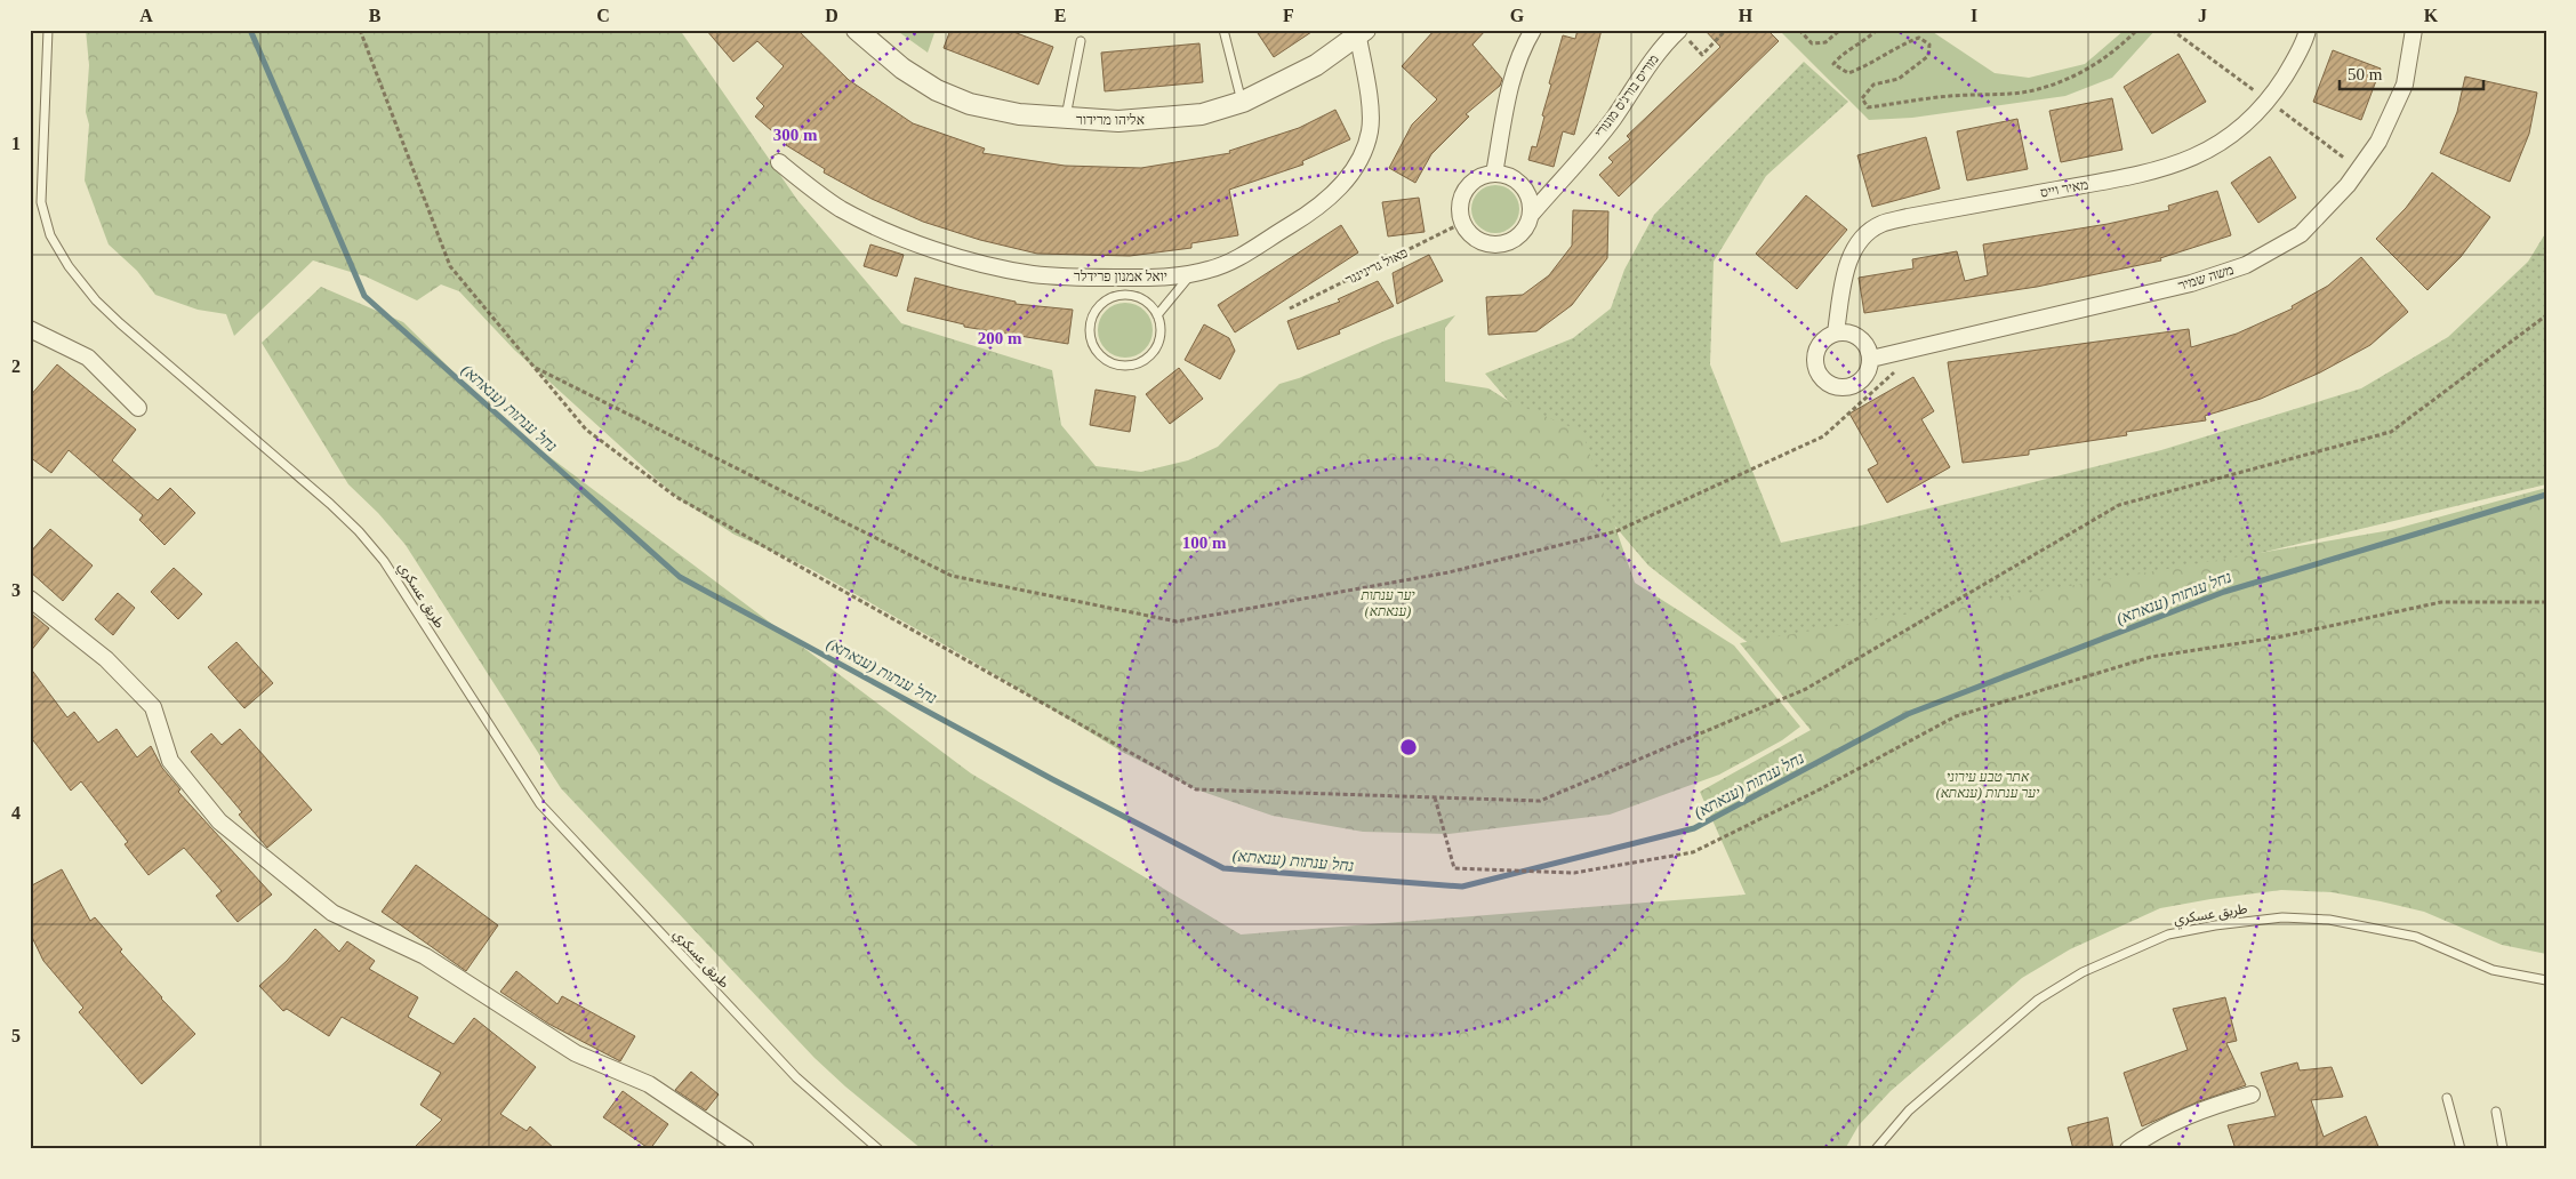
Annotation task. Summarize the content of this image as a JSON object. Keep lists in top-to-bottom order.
{
  "streets": {
    "street": [
      "מוריס בורג'ס מונורי",
      "אליהו מרידור",
      "מאיר וייס",
      "יואל אמנון פרידלר",
      "משה שמיר"
    ],
    "lane": ["طريق عسكري"],
    "path": ["פאול גרינינגר"]
  },
  "crossings": [
    ["מוריס בורג'ס מונורי", "פאול גרינינגר"],
    ["אליהו מרידור", "יואל אמנון פרידלר"],
    ["מאיר וייס", "משה שמיר"]
  ],
  "water": ["נחל ענתות (ענאתא)"],
  "parks": ["יער ענתות (ענאתא)", "אתר טבע עירוני יער ענתות (ענאתא)"],
  "scale_bar": "50 m",
  "grid": {
    "columns": [
      "A",
      "B",
      "C",
      "D",
      "E",
      "F",
      "G",
      "H",
      "I",
      "J",
      "K"
    ],
    "rows": [
      "1",
      "2",
      "3",
      "4",
      "5"
    ]
  },
  "rings": ["300 m", "200 m", "100 m"]
}
